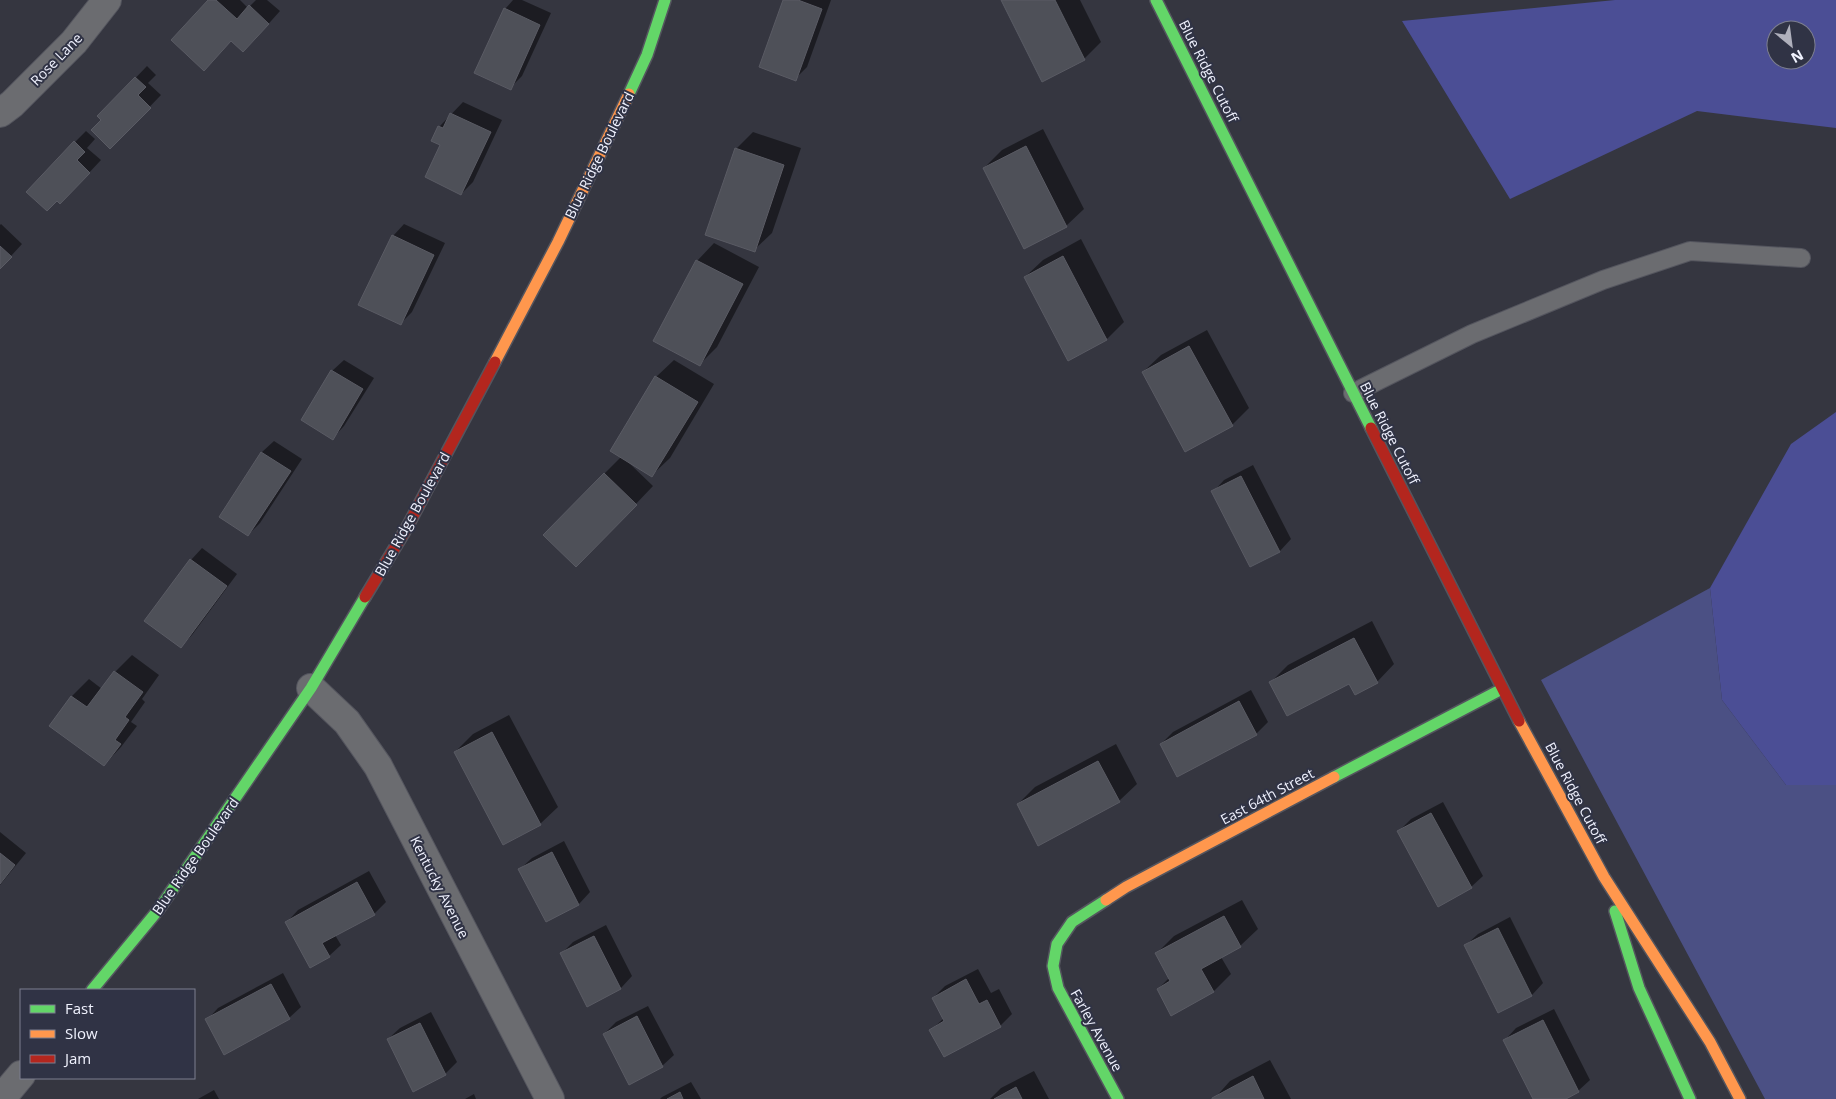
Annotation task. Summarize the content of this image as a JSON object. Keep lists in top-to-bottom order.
{
  "streets": {
    "street": [
      "Rose Lane",
      "Blue Ridge Cutoff",
      "Blue Ridge Boulevard",
      "East 64th Street",
      "Kentucky Avenue",
      "Farley Avenue"
    ]
  },
  "crossings": [
    ["Blue Ridge Cutoff", "East 64th Street"],
    ["Blue Ridge Boulevard", "Kentucky Avenue"],
    ["East 64th Street", "Farley Avenue"]
  ],
  "legend": ["Fast", "Slow", "Jam"],
  "north": "bottom right"
}
